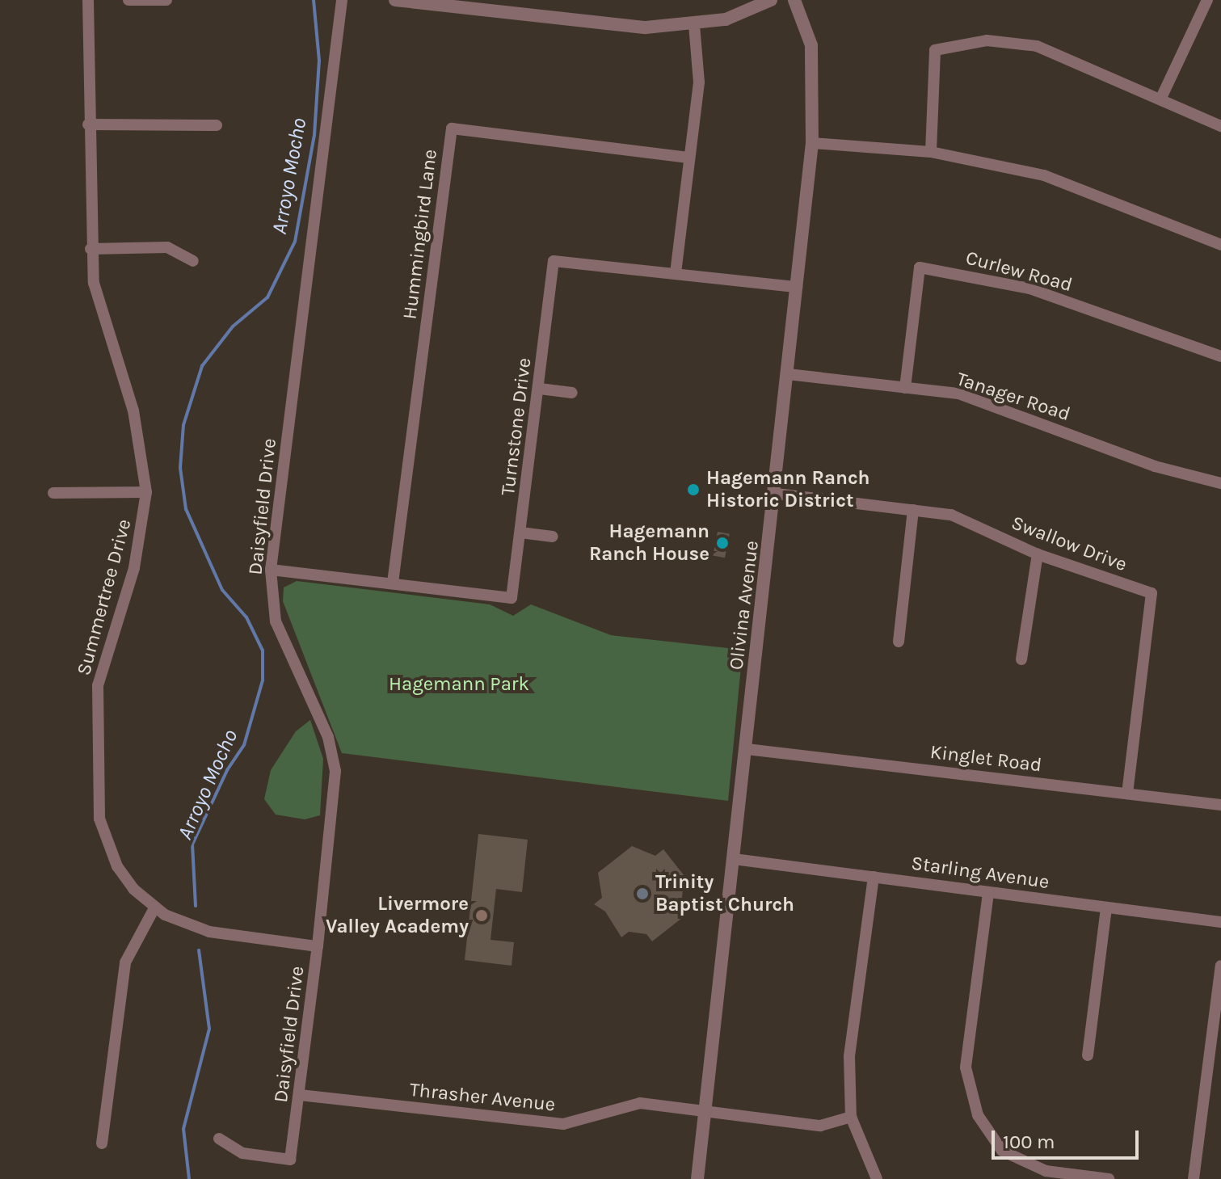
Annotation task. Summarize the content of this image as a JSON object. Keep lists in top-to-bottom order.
{
  "streets": {
    "street": [
      "Hummingbird Lane",
      "Curlew Road",
      "Tanager Road",
      "Turnstone Drive",
      "Daisyfield Drive",
      "Swallow Drive",
      "Summertree Drive",
      "Olivina Avenue",
      "Kinglet Road",
      "Starling Avenue",
      "Thrasher Avenue"
    ]
  },
  "crossings": [
    ["Hummingbird Lane", "Turnstone Drive"],
    ["Curlew Road", "Tanager Road"],
    ["Tanager Road", "Olivina Avenue"],
    ["Turnstone Drive", "Daisyfield Drive"],
    ["Turnstone Drive", "Olivina Avenue"],
    ["Daisyfield Drive", "Summertree Drive"],
    ["Daisyfield Drive", "Thrasher Avenue"],
    ["Swallow Drive", "Olivina Avenue"],
    ["Swallow Drive", "Kinglet Road"],
    ["Olivina Avenue", "Kinglet Road"],
    ["Olivina Avenue", "Starling Avenue"],
    ["Olivina Avenue", "Thrasher Avenue"]
  ],
  "water": ["Arroyo Mocho"],
  "parks": ["Hagemann Park"],
  "places": [
    "Hagemann Ranch Historic District",
    "Hagemann Ranch House",
    "Trinity Baptist Church",
    "Livermore Valley Academy"
  ],
  "scale_bar": "100 m"
}
